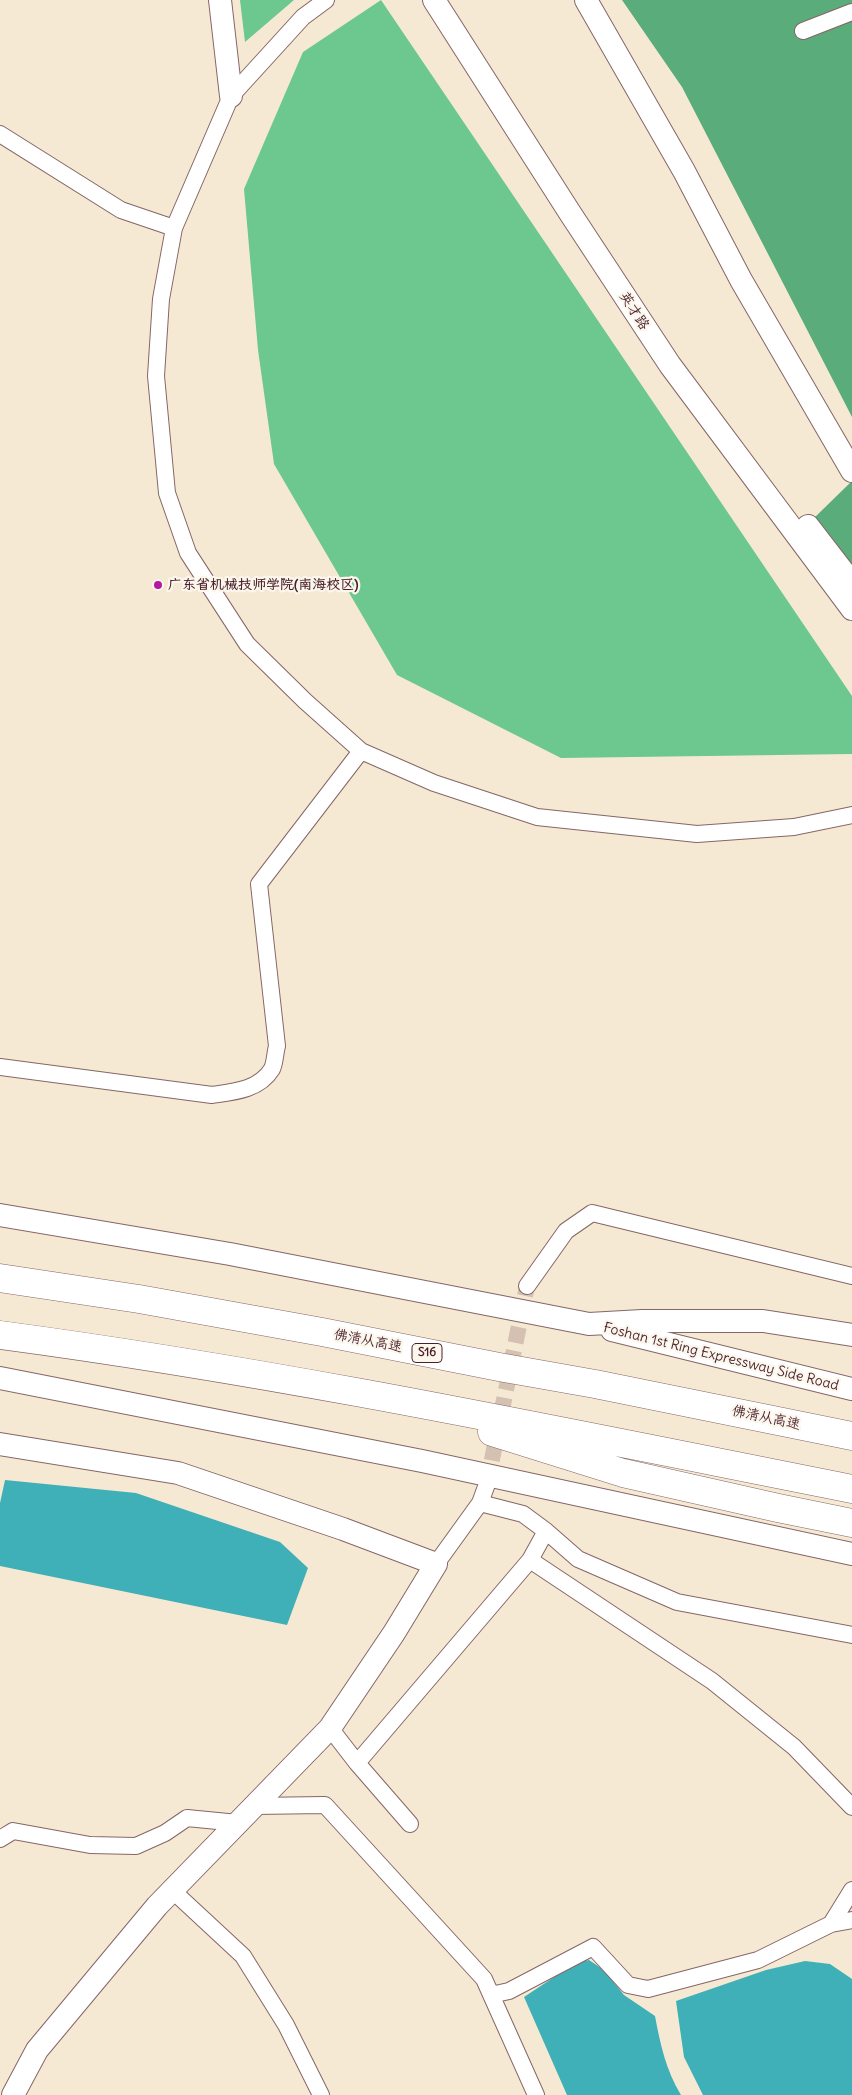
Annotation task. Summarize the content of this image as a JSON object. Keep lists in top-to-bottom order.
{
  "streets": {
    "highway": ["佛清从高速", "S16"],
    "main road": ["英才路", "Foshan 1st Ring Expressway Side Road"]
  },
  "places": ["广东省机械技师学院(南海校区)"]
}
